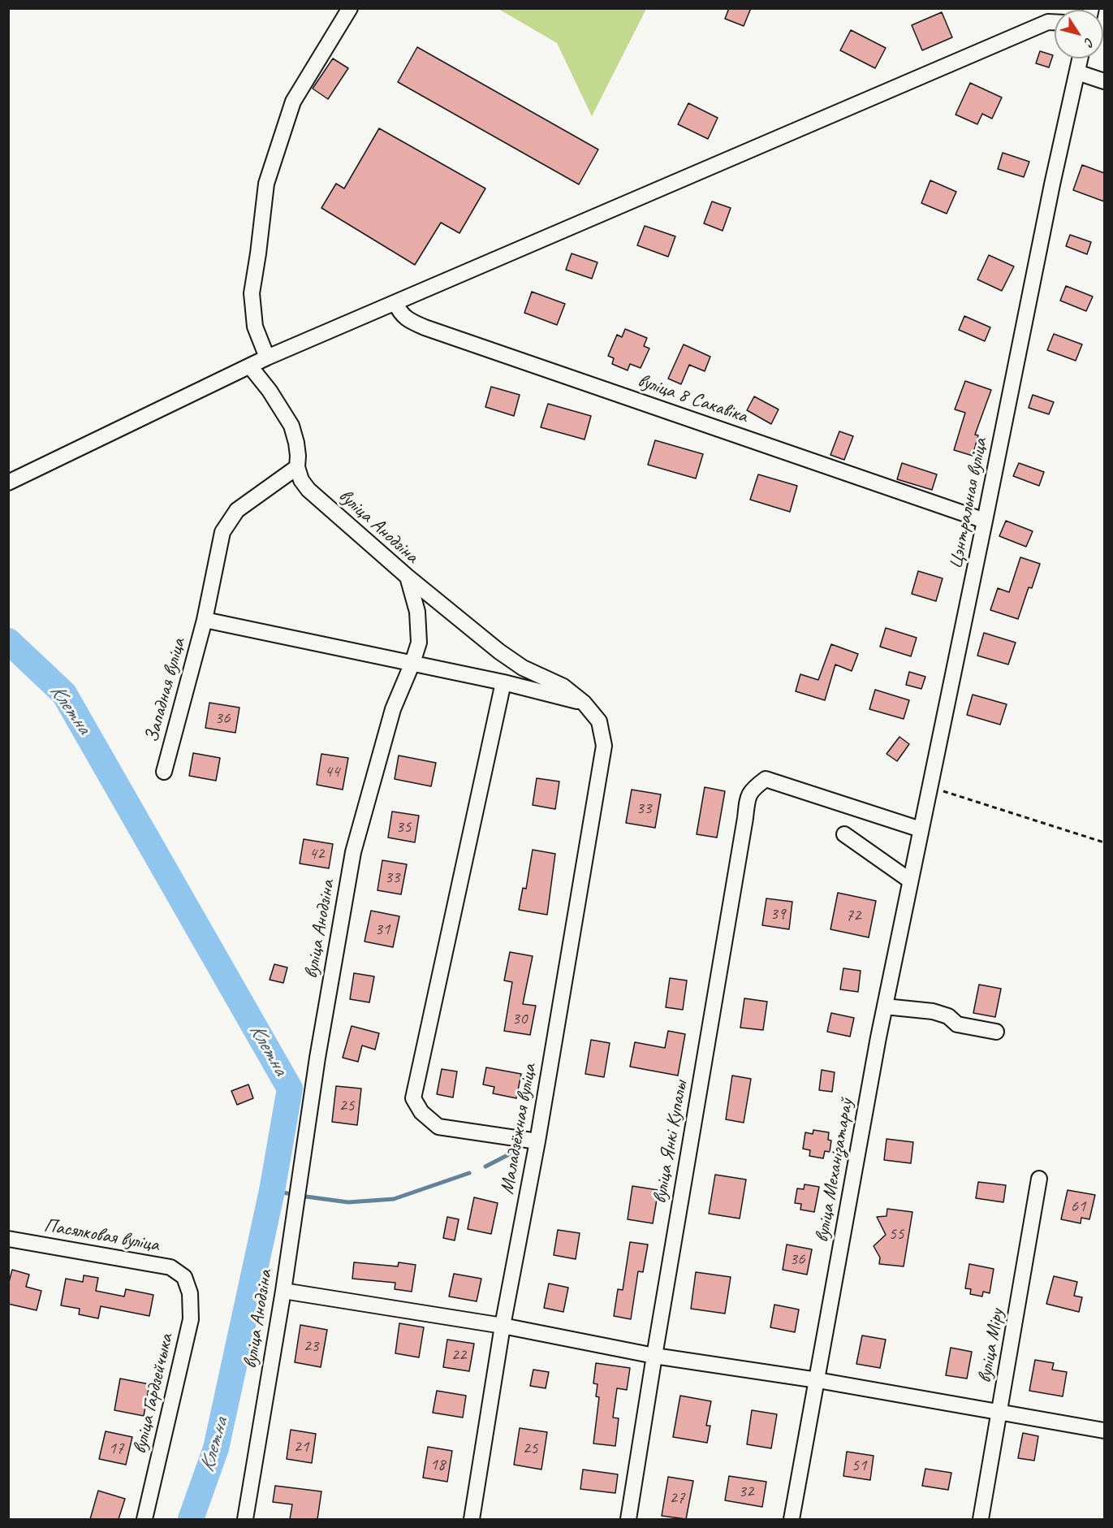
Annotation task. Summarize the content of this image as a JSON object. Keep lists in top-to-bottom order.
{
  "streets": {
    "street": [
      "вуліца 8 Сакавіка",
      "Цэнтральная вуліца",
      "вуліца Анодзіна",
      "Западная вуліца",
      "Маладзёжная вуліца",
      "вуліца Янкі Купалы",
      "вуліца Механізатараў",
      "Пасялковая вуліца",
      "вуліца Міру",
      "вуліца Гардзейчыка"
    ]
  },
  "crossings": [
    ["вуліца 8 Сакавіка", "Цэнтральная вуліца"],
    ["Цэнтральная вуліца", "вуліца Янкі Купалы"],
    ["Цэнтральная вуліца", "вуліца Механізатараў"],
    ["вуліца Анодзіна", "Западная вуліца"],
    ["вуліца Янкі Купалы", "вуліца Механізатараў"],
    ["Пасялковая вуліца", "вуліца Гардзейчыка"]
  ],
  "water": ["Клетна"],
  "house_numbers": [
    "36",
    "44",
    "33",
    "35",
    "42",
    "33",
    "39",
    "72",
    "31",
    "30",
    "25",
    "61",
    "55",
    "36",
    "23",
    "22",
    "21",
    "17",
    "25",
    "18",
    "51",
    "32",
    "27"
  ],
  "north": "bottom right"
}
